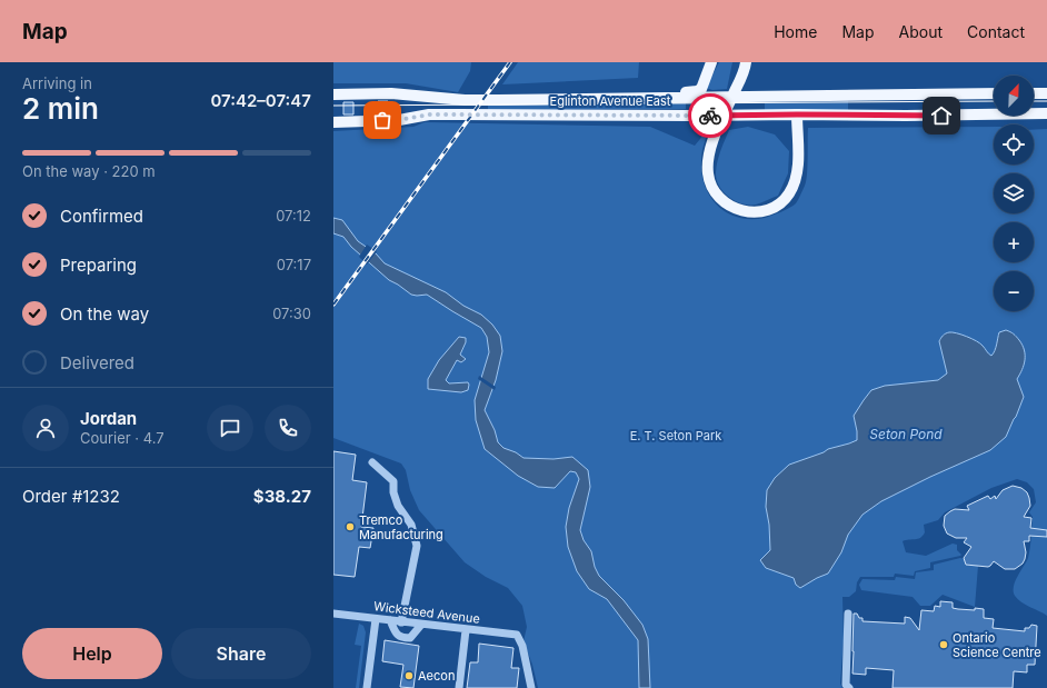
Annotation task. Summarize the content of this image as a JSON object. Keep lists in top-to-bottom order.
{
  "streets": {
    "main road": ["Eglinton Avenue East"],
    "street": ["Wicksteed Avenue"]
  },
  "water": ["Seton Pond"],
  "parks": ["E. T. Seton Park"],
  "places": ["Tremco Manufacturing", "Ontario Science Centre", "Aecon"],
  "north": "top right",
  "page": {
    "header": "Map",
    "nav": [
      "Home",
      "Map",
      "About",
      "Contact"
    ],
    "heading": ["2 min", "Arriving in", "07:42–07:47"],
    "panel": [
      "Jordan",
      "Courier · 4.7",
      "Order #1232",
      "$38.27"
    ],
    "map_buttons": ["+", "−"],
    "bar": "On the way · 220 m",
    "list": [
      ["Confirmed", "07:12"],
      ["Preparing", "07:17"],
      ["On the way", "07:30"],
      "Delivered"
    ],
    "buttons": ["Help", "Share"]
  }
}
